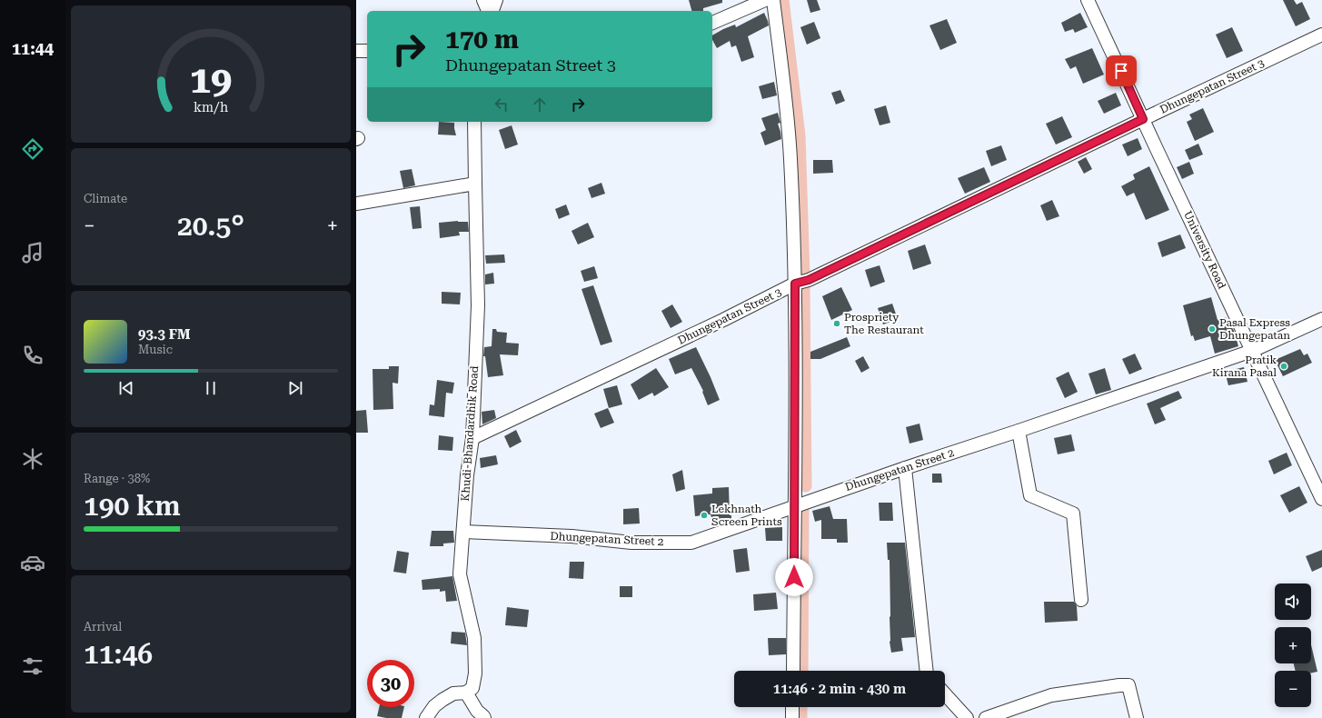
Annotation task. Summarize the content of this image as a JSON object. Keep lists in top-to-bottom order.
{
  "streets": {
    "street": [
      "Dhungepatan Street 3",
      "University Road",
      "Khudi-Bhandardhik Road",
      "Dhungepatan Street 2"
    ]
  },
  "crossings": [
    ["Dhungepatan Street 3", "University Road"],
    ["Dhungepatan Street 3", "Khudi-Bhandardhik Road"],
    ["University Road", "Dhungepatan Street 2"],
    ["Khudi-Bhandardhik Road", "Dhungepatan Street 2"]
  ],
  "places": [
    "Prospriety The Restaurant",
    "Pasal Express Dhungepatan",
    "Pratik Kirana Pasal",
    "Lekhnath Screen Prints"
  ],
  "page": {
    "tabs": "11:44",
    "turn": ["170 m", "Dhungepatan Street 3"],
    "tile": [
      "Climate",
      ["Range · 38%", "190 km"],
      ["Arrival", "11:46"]
    ],
    "heat": ["−", "20.5°", "+"],
    "song": ["93.3 FM", "Music"],
    "map_buttons": ["+", "−"],
    "limit": "30",
    "trip": "11:46 · 2 min · 430 m",
    "gauge": ["19", "km/h"]
  }
}
